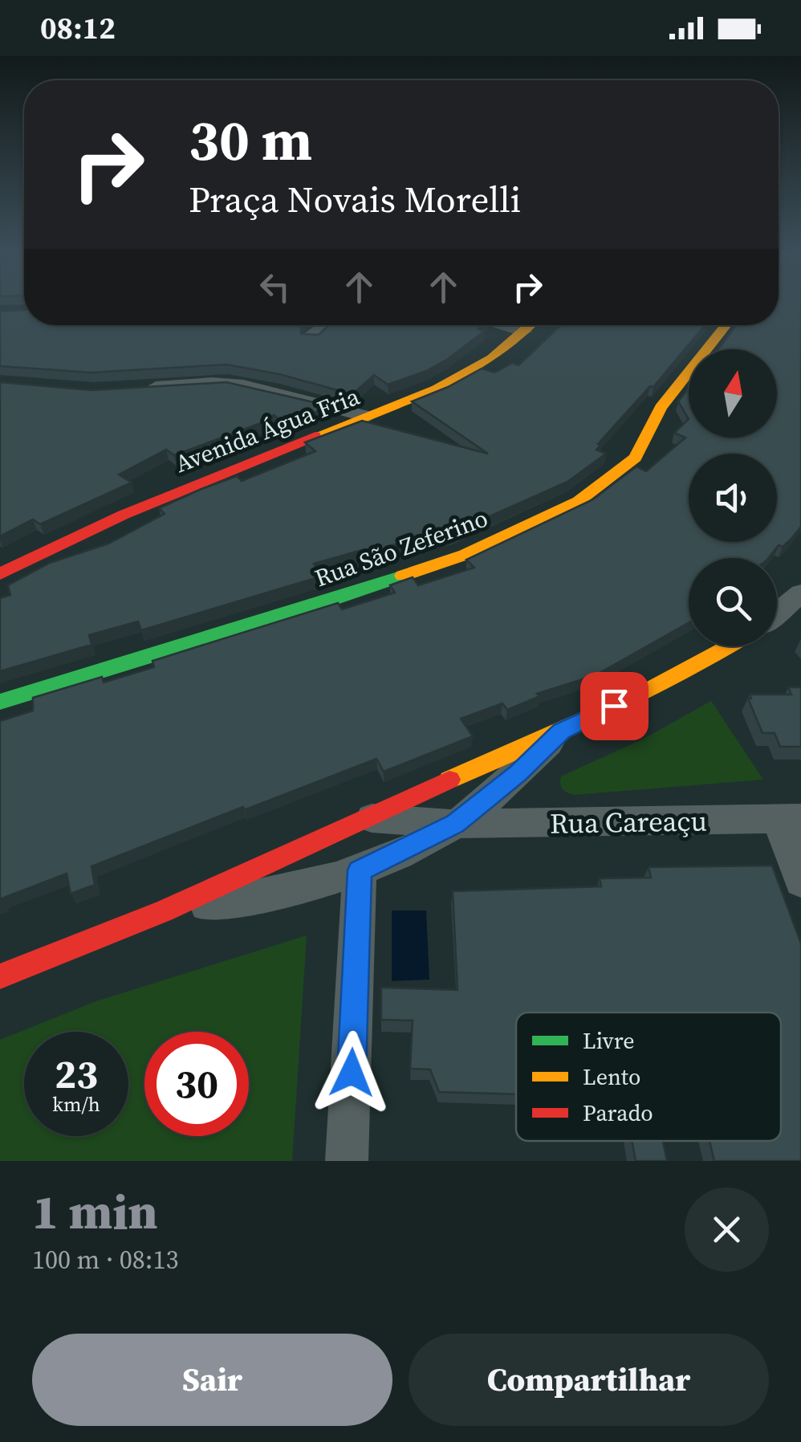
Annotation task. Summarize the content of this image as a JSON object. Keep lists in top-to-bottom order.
{
  "streets": {
    "street": ["Avenida Água Fria", "Rua São Zeferino", "Rua Careaçu"]
  },
  "legend": ["Livre", "Lento", "Parado"],
  "north": "top",
  "page": {
    "status": "08:12",
    "turn": ["30 m", "Praça Novais Morelli"],
    "speed": "23 km/h",
    "limit": "30",
    "heading": ["1 min", "100 m · 08:13"],
    "buttons": ["Sair", "Compartilhar"]
  }
}
